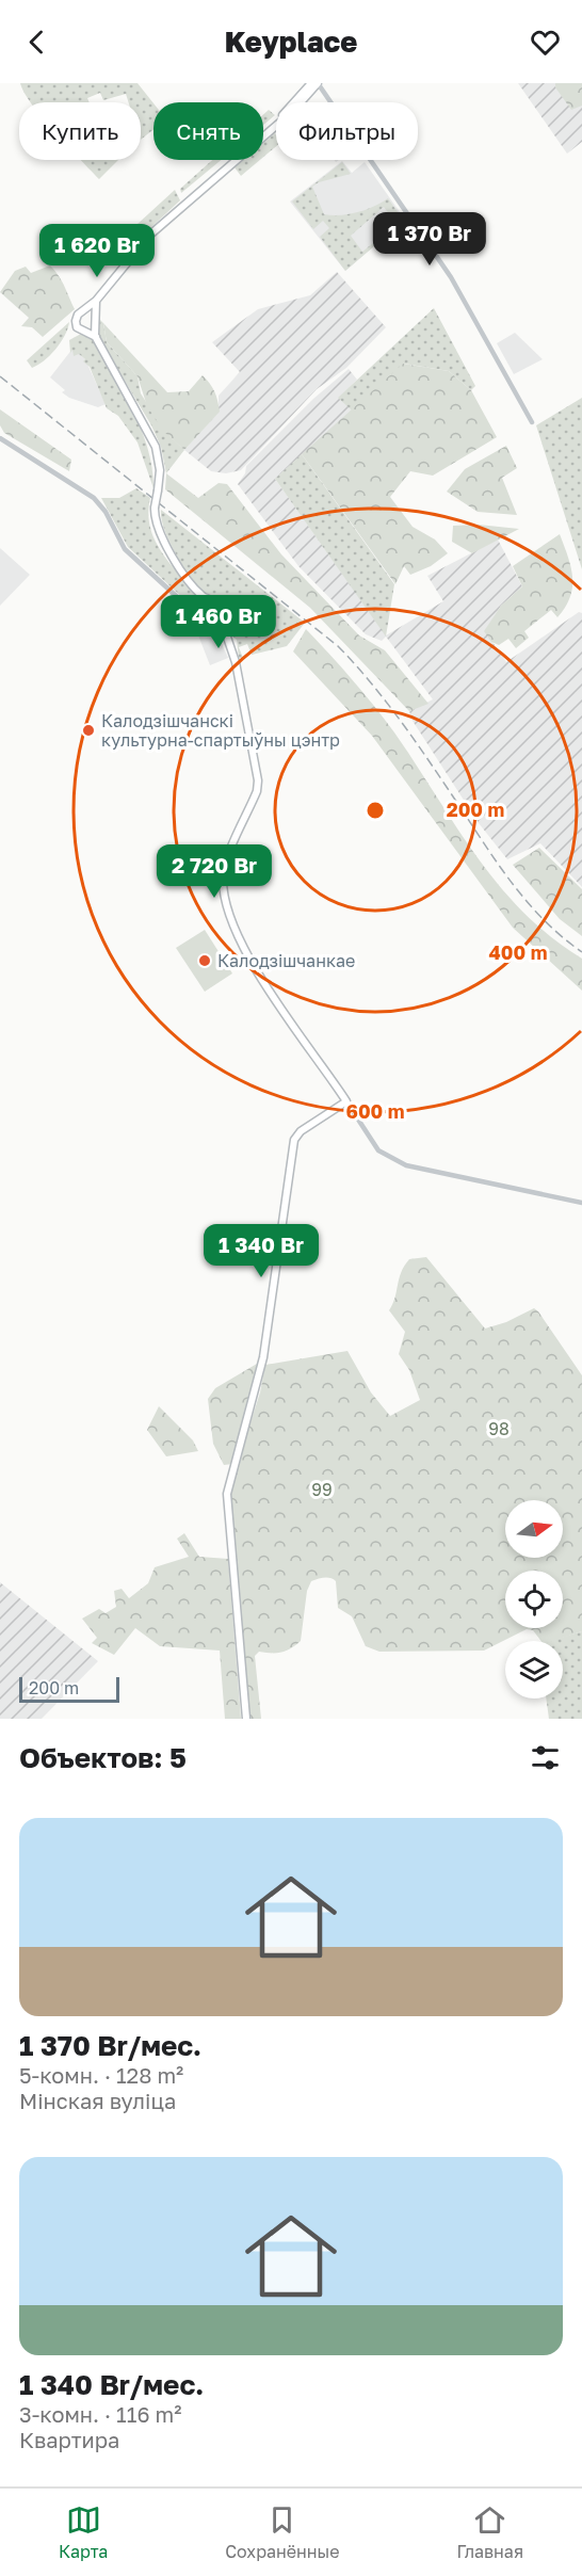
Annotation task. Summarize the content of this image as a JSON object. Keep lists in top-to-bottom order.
{
  "parks": ["98", "99"],
  "places": ["Калодзішчанскі культурна-спартыўны цэнтр", "Калодзішчанкае"],
  "scale_bar": "200 m",
  "north": "right",
  "page": {
    "header": "Keyplace",
    "chip": ["Купить", "Снять", "Фильтры"],
    "price": [
      "1 370 Br",
      "1 620 Br",
      "1 460 Br",
      "2 720 Br",
      "1 340 Br"
    ],
    "scale": "200 m",
    "heading": "Объектов: 5",
    "list": [
      {
        "name": "1 370 Br/мес.",
        "note": "5-комн. · 128 m² · Мінская вуліца"
      },
      {
        "name": "1 340 Br/мес.",
        "note": "3-комн. · 116 m² · Квартира"
      }
    ],
    "tabs": ["Карта", "Сохранённые", "Главная"]
  },
  "rings": ["200 m", "400 m", "600 m"]
}
